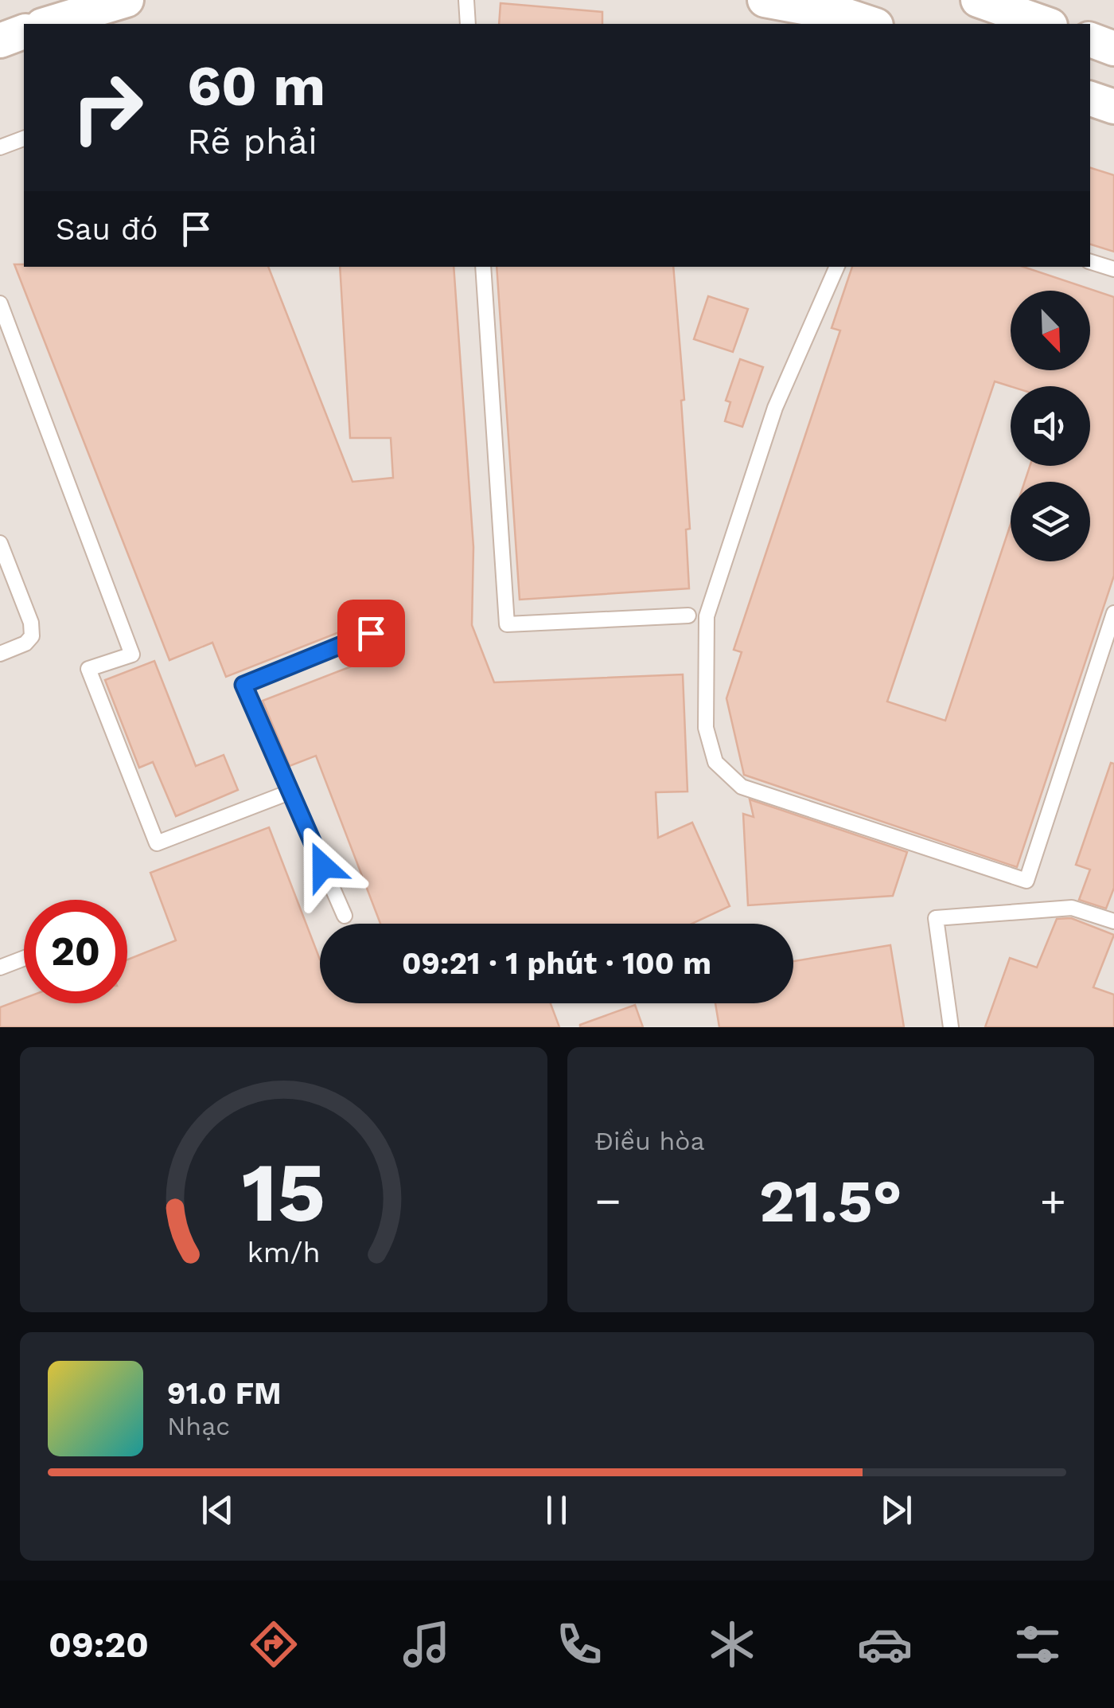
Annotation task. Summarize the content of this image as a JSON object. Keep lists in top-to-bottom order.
{
  "north": "bottom right",
  "page": {
    "turn": ["60 m", "Rẽ phải"],
    "then": "Sau đó",
    "limit": "20",
    "trip": "09:21 · 1 phút · 100 m",
    "tile": "Điều hòa",
    "heat": ["−", "21.5°", "+"],
    "song": ["91.0 FM", "Nhạc"],
    "tabs": "09:20",
    "gauge": ["15", "km/h"]
  }
}
